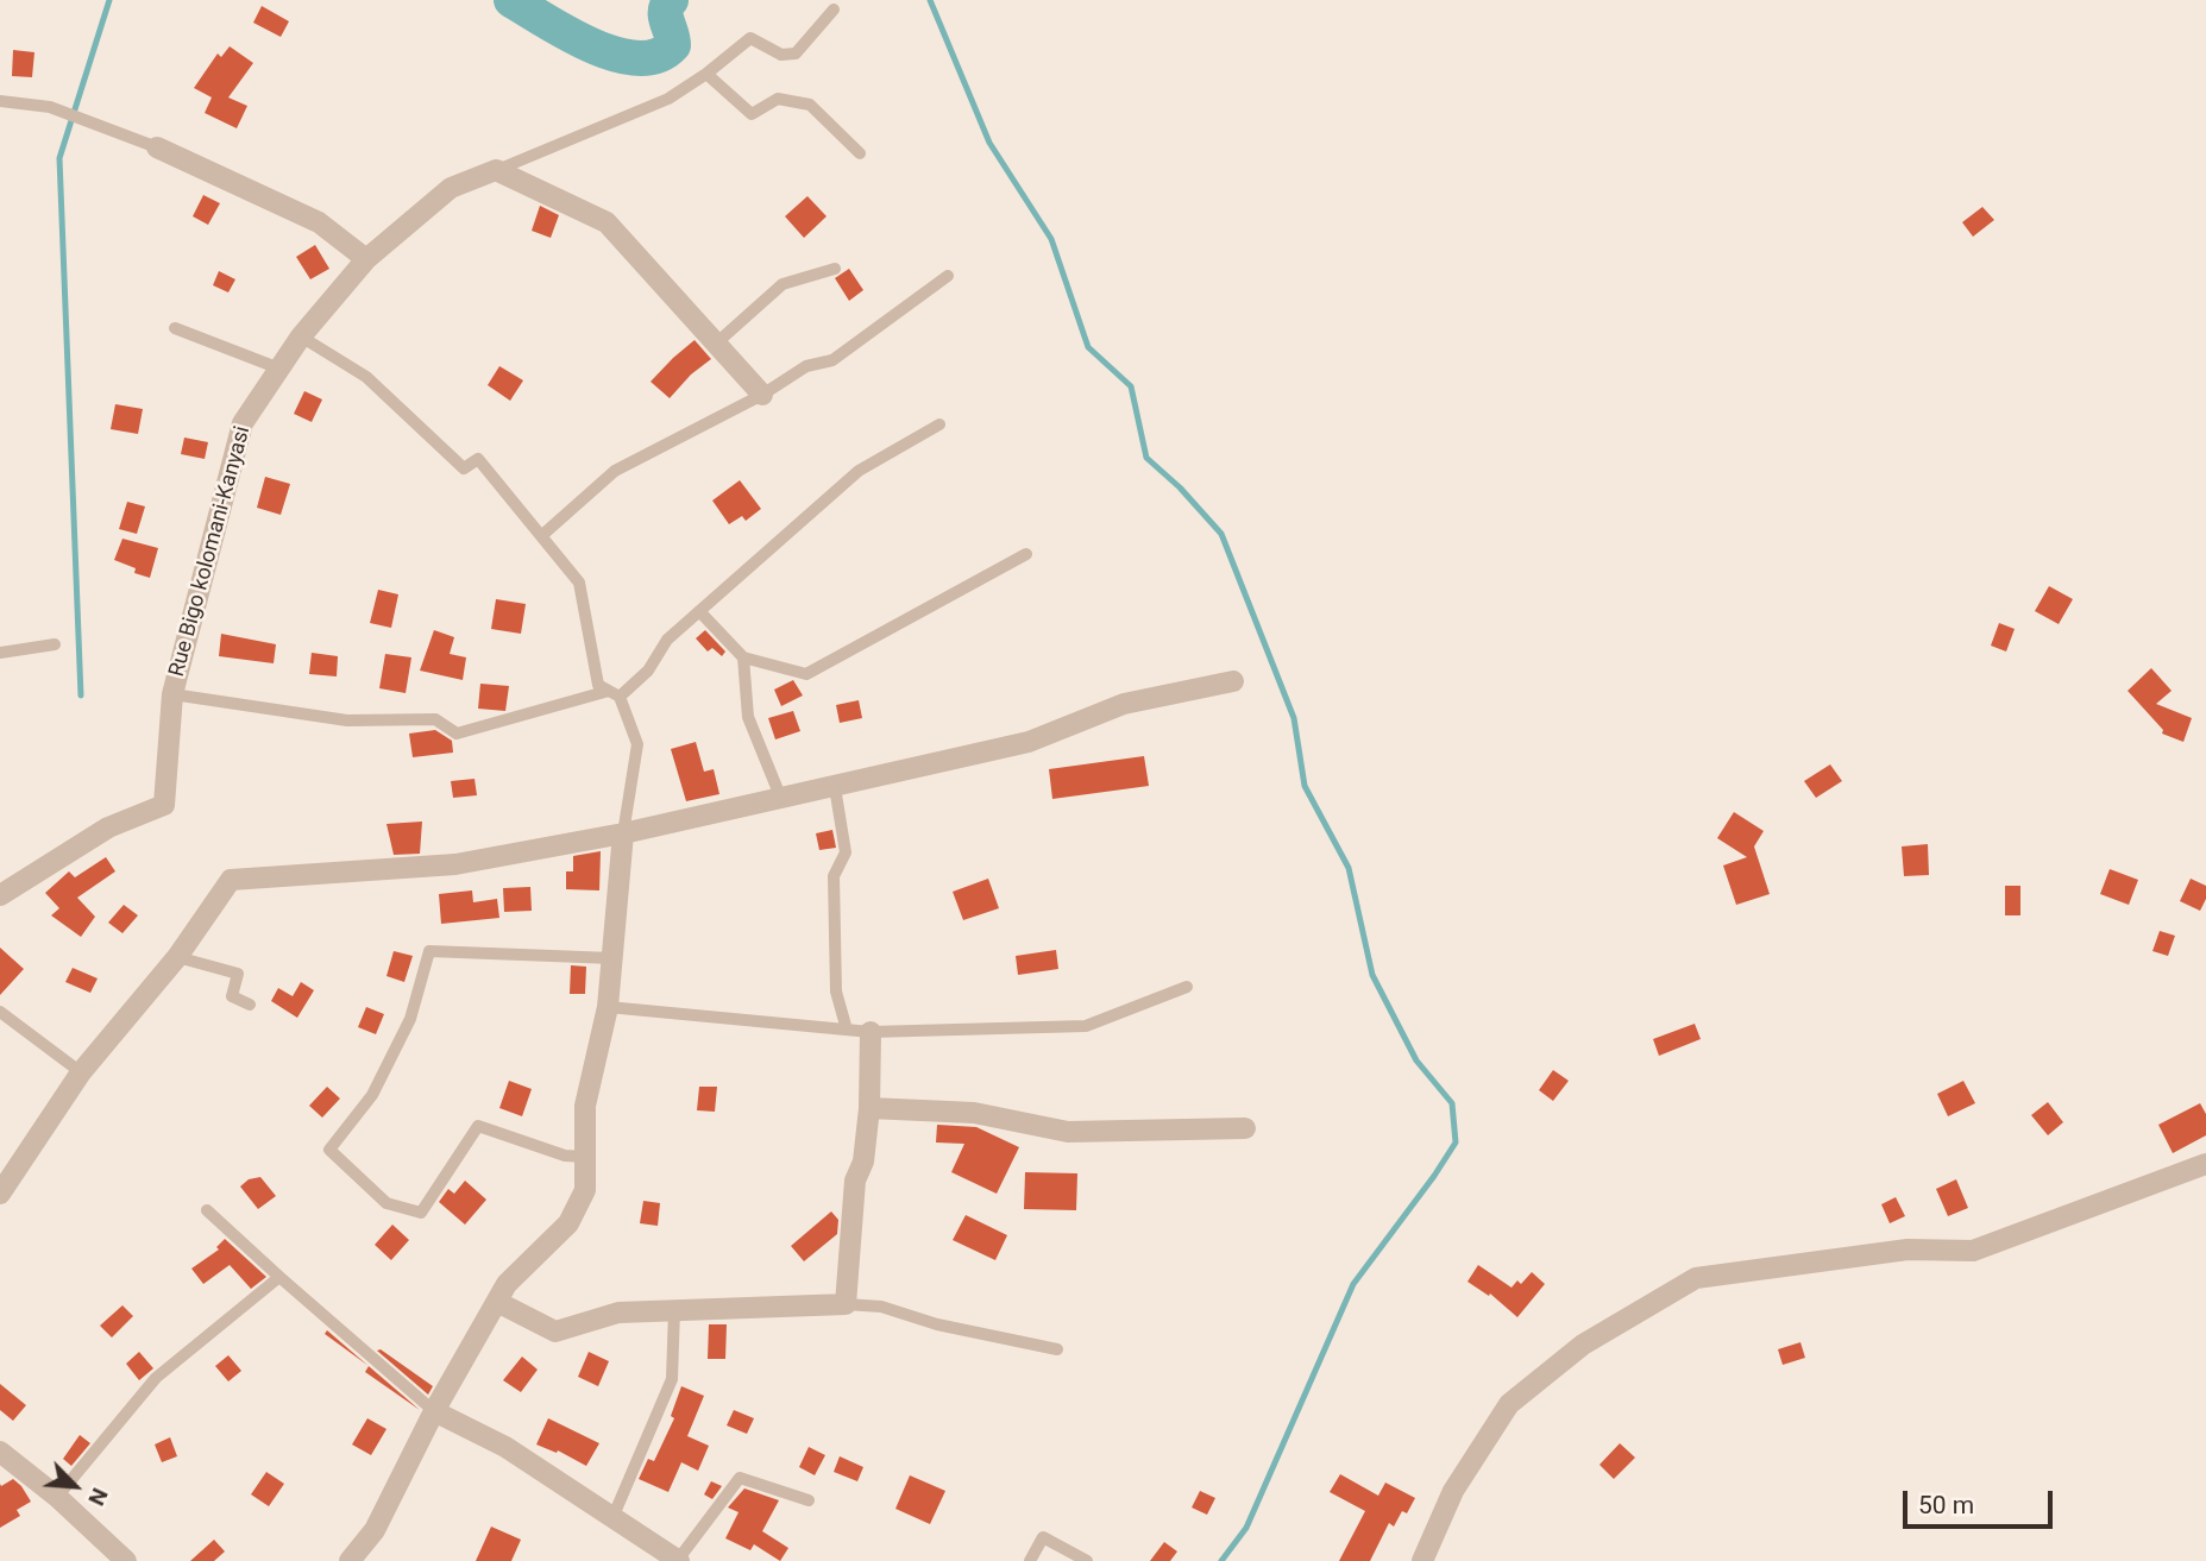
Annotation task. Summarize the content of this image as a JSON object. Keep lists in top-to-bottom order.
{
  "streets": {
    "street": ["Rue Bigo kolomani-Kanyasi"]
  },
  "scale_bar": "50 m",
  "north": "bottom right"
}
